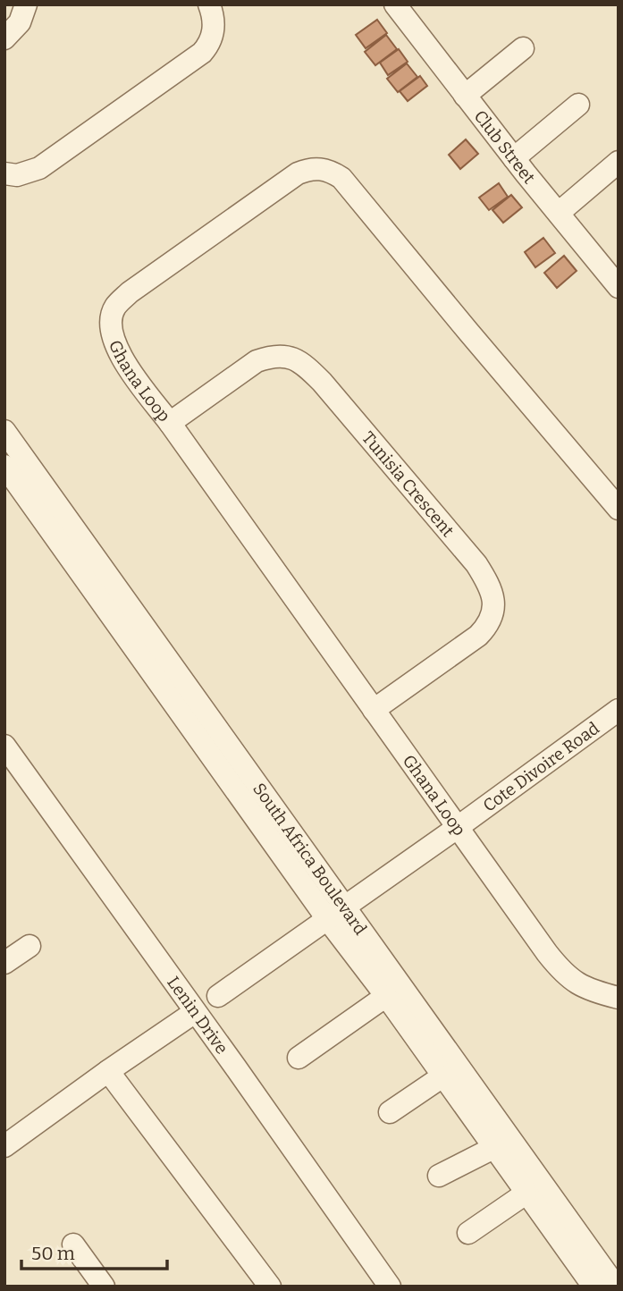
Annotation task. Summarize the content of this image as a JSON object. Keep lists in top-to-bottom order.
{
  "streets": {
    "street": [
      "Club Street",
      "Ghana Loop",
      "Tunisia Crescent",
      "Cote Divoire Road",
      "South Africa Boulevard",
      "Lenin Drive"
    ]
  },
  "crossings": [
    ["Ghana Loop", "Tunisia Crescent"],
    ["Ghana Loop", "Cote Divoire Road"],
    ["Cote Divoire Road", "South Africa Boulevard"]
  ],
  "scale_bar": "50 m"
}
